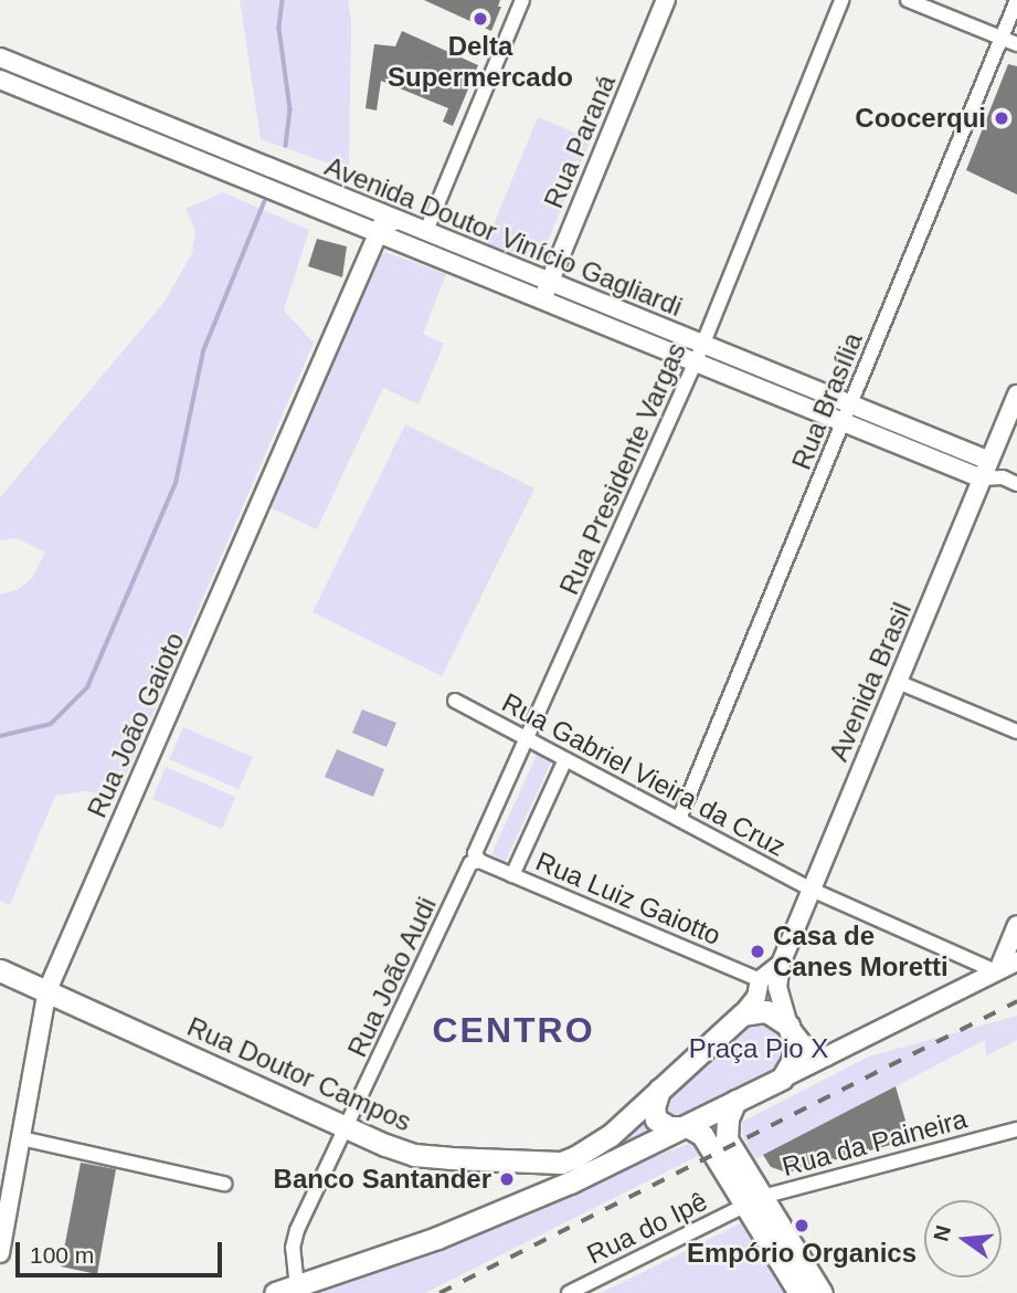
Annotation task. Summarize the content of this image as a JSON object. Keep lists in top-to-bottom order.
{
  "streets": {
    "main road": ["Rua Doutor Campos"],
    "street": [
      "Rua Paraná",
      "Avenida Doutor Vinício Gagliardi",
      "Rua Brasília",
      "Rua Presidente Vargas",
      "Avenida Brasil",
      "Rua João Gaioto",
      "Rua Gabriel Vieira da Cruz",
      "Rua Luiz Gaiotto",
      "Rua João Audi",
      "Rua da Paineira",
      "Rua do Ipê"
    ]
  },
  "crossings": [
    ["Rua Paraná", "Avenida Doutor Vinício Gagliardi"],
    ["Avenida Doutor Vinício Gagliardi", "Rua Brasília"],
    ["Avenida Doutor Vinício Gagliardi", "Rua Presidente Vargas"],
    ["Avenida Doutor Vinício Gagliardi", "Avenida Brasil"],
    ["Avenida Doutor Vinício Gagliardi", "Rua João Gaioto"],
    ["Rua Brasília", "Rua Gabriel Vieira da Cruz"],
    ["Rua Presidente Vargas", "Rua Gabriel Vieira da Cruz"],
    ["Rua Presidente Vargas", "Rua João Audi"],
    ["Avenida Brasil", "Rua Gabriel Vieira da Cruz"],
    ["Avenida Brasil", "Rua Luiz Gaiotto"],
    ["Rua João Gaioto", "Rua Doutor Campos"],
    ["Rua Gabriel Vieira da Cruz", "Rua João Audi"],
    ["Rua Luiz Gaiotto", "Rua João Audi"],
    ["Rua João Audi", "Rua Doutor Campos"],
    ["Rua da Paineira", "Rua do Ipê"]
  ],
  "districts": ["CENTRO"],
  "parks": ["Praça Pio X"],
  "places": [
    "Delta Supermercado",
    "Coocerqui",
    "Casa de Canes Moretti",
    "Banco Santander",
    "Empório Organics"
  ],
  "scale_bar": "100 m",
  "north": "left"
}
